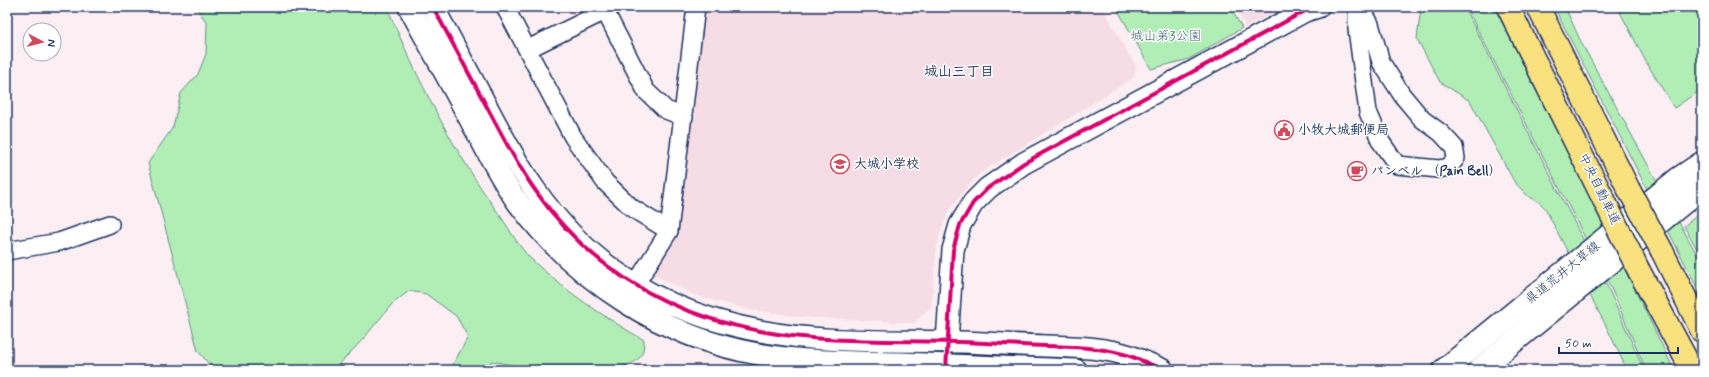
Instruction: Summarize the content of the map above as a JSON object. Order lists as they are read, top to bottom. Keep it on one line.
{"streets":{"highway":["中央自動車道"],"main road":["県道荒井大草線"]},"districts":["城山三丁目"],"parks":["城山第3公園"],"places":{"public building":["小牧大城郵便局"],"school or university":["大城小学校"],"cafe":["パンベル （Pain Bell）"]},"scale_bar":"50 m","north":"right"}
